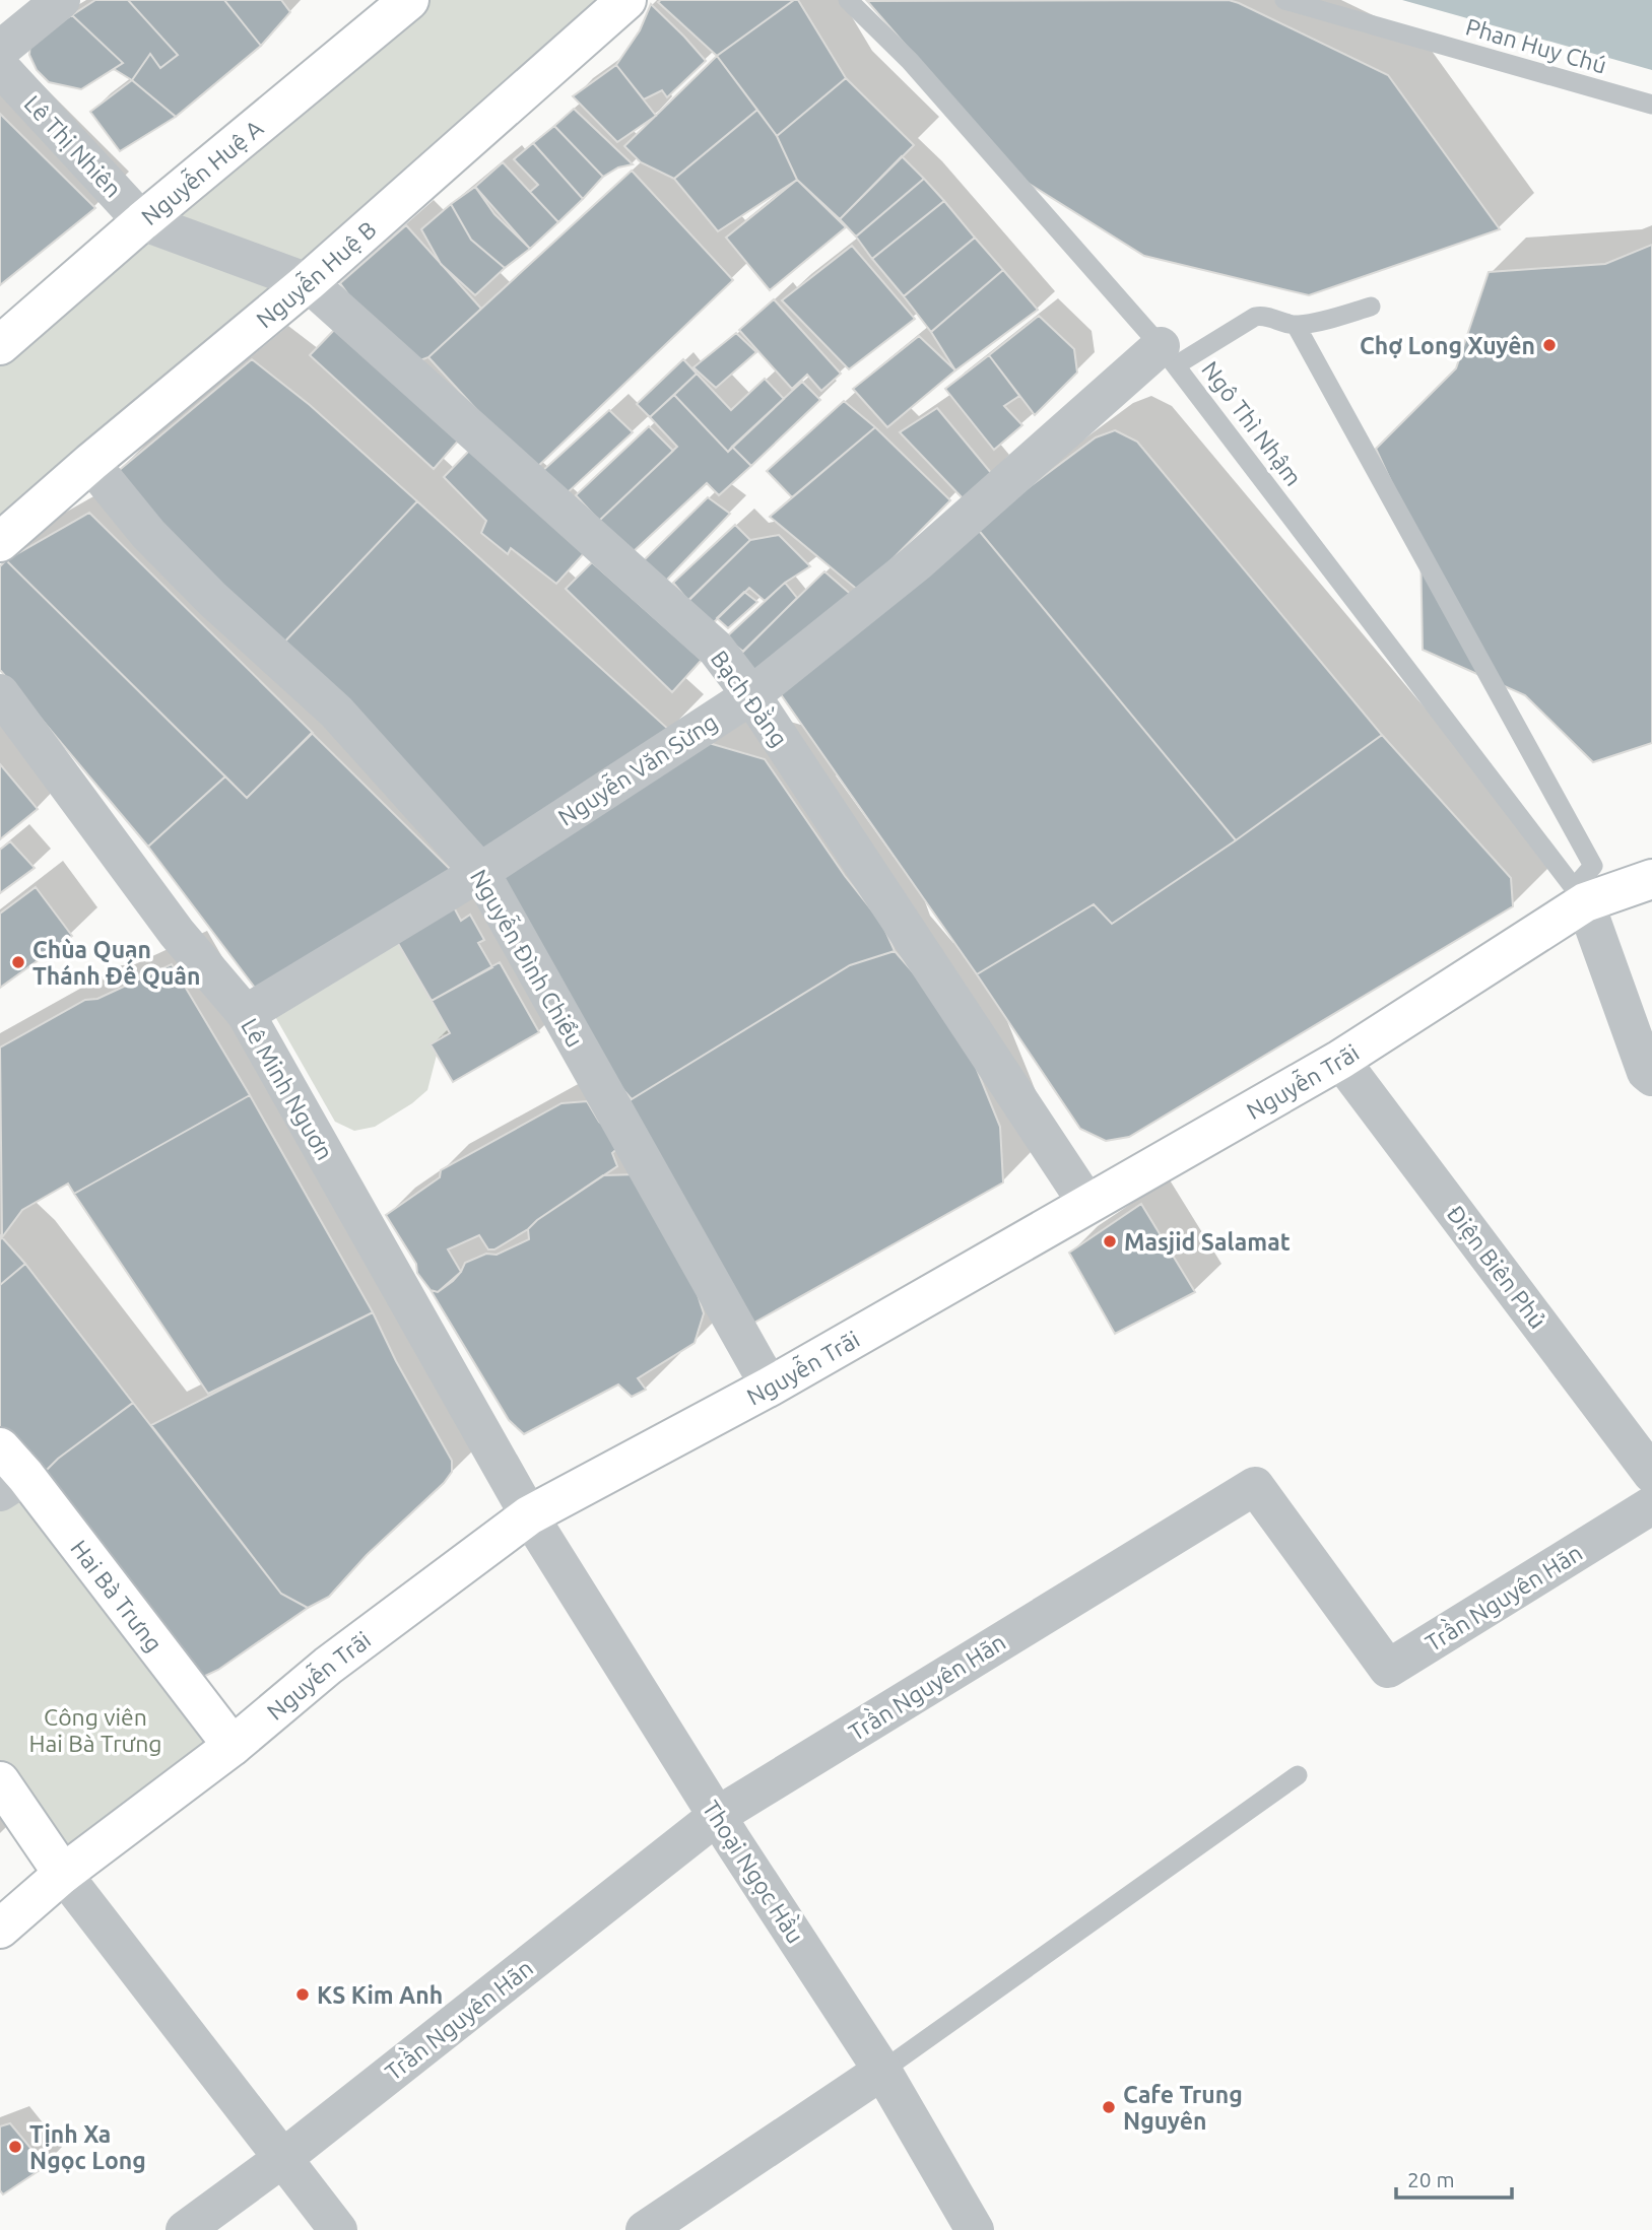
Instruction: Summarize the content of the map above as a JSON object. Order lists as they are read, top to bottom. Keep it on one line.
{"streets":{"street":["Lê Thị Nhiên","Nguyễn Huệ A","Nguyễn Huệ B","Bạch Đằng","Nguyễn Văn Sừng","Nguyễn Đình Chiểu","Nguyễn Trãi","Lê Minh Nguơn","Điện Biên Phủ","Hai Bà Trưng","Trần Nguyên Hãn","Thoại Ngọc Hầu"],"lane":["Phan Huy Chú","Ngô Thì Nhậm"]},"crossings":[["Lê Thị Nhiên","Nguyễn Huệ A"],["Lê Thị Nhiên","Nguyễn Huệ B"],["Lê Thị Nhiên","Bạch Đằng"],["Nguyễn Huệ B","Bạch Đằng"],["Nguyễn Huệ B","Nguyễn Đình Chiểu"],["Ngô Thì Nhậm","Nguyễn Văn Sừng"],["Ngô Thì Nhậm","Nguyễn Trãi"],["Bạch Đằng","Nguyễn Văn Sừng"],["Bạch Đằng","Nguyễn Trãi"],["Nguyễn Văn Sừng","Nguyễn Đình Chiểu"],["Nguyễn Văn Sừng","Lê Minh Nguơn"],["Nguyễn Đình Chiểu","Nguyễn Trãi"],["Nguyễn Trãi","Lê Minh Nguơn"],["Nguyễn Trãi","Điện Biên Phủ"],["Nguyễn Trãi","Hai Bà Trưng"],["Nguyễn Trãi","Thoại Ngọc Hầu"],["Lê Minh Nguơn","Thoại Ngọc Hầu"],["Trần Nguyên Hãn","Thoại Ngọc Hầu"]],"parks":["Công viên Hai Bà Trưng"],"places":["Chợ Long Xuyên","Chùa Quan Thánh Đế Quân","Masjid Salamat","KS Kim Anh","Cafe Trung Nguyên","Tịnh Xa Ngọc Long"],"scale_bar":"20 m"}
